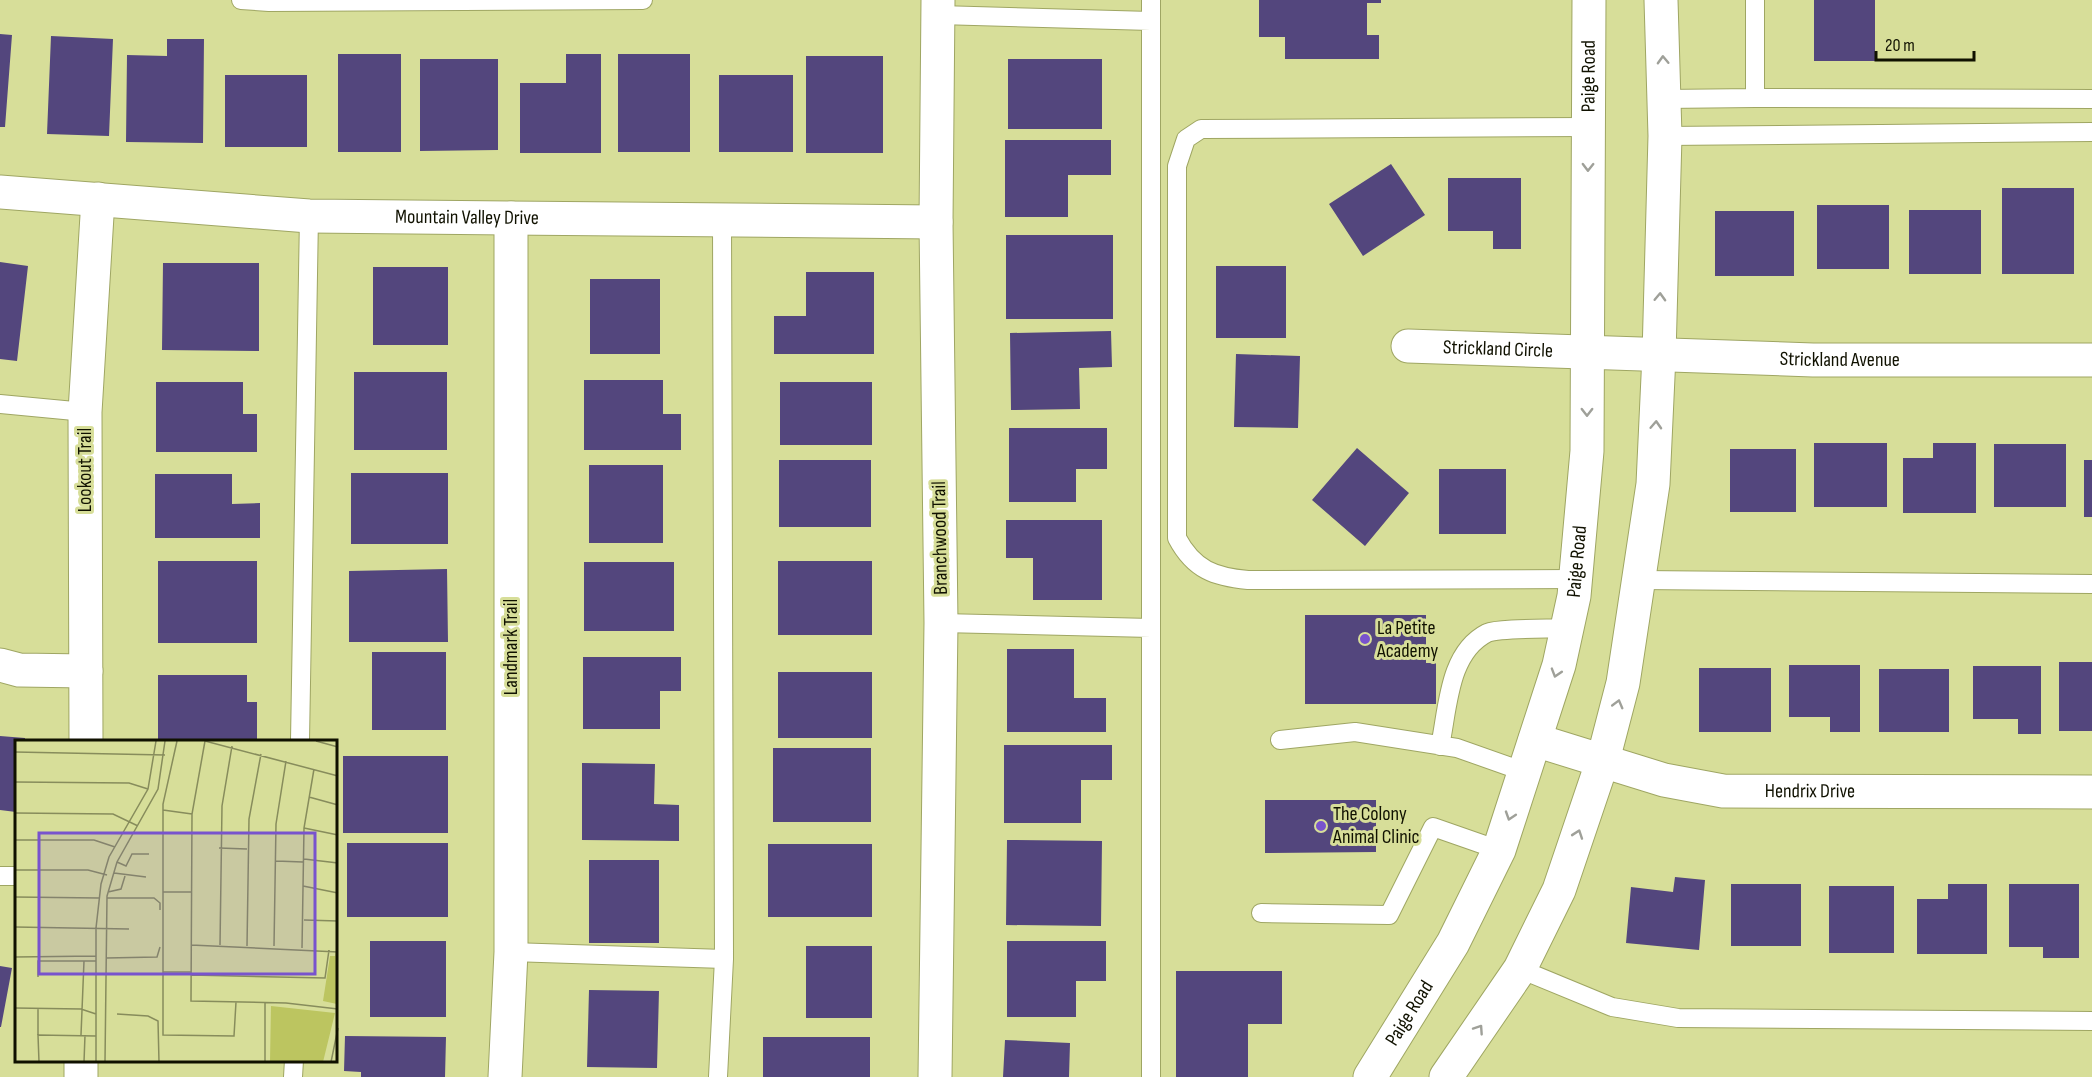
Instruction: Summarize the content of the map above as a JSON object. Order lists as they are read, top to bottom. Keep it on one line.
{"streets":{"street":["Paige Road","Mountain Valley Drive","Strickland Circle","Strickland Avenue","Lookout Trail","Branchwood Trail","Landmark Trail","Hendrix Drive"]},"crossings":[["Paige Road","Strickland Circle"],["Paige Road","Strickland Avenue"],["Paige Road","Hendrix Drive"],["Mountain Valley Drive","Lookout Trail"],["Mountain Valley Drive","Branchwood Trail"],["Mountain Valley Drive","Landmark Trail"],["Strickland Circle","Strickland Avenue"]],"places":["La Petite Academy","The Colony Animal Clinic"],"scale_bar":"20 m"}
